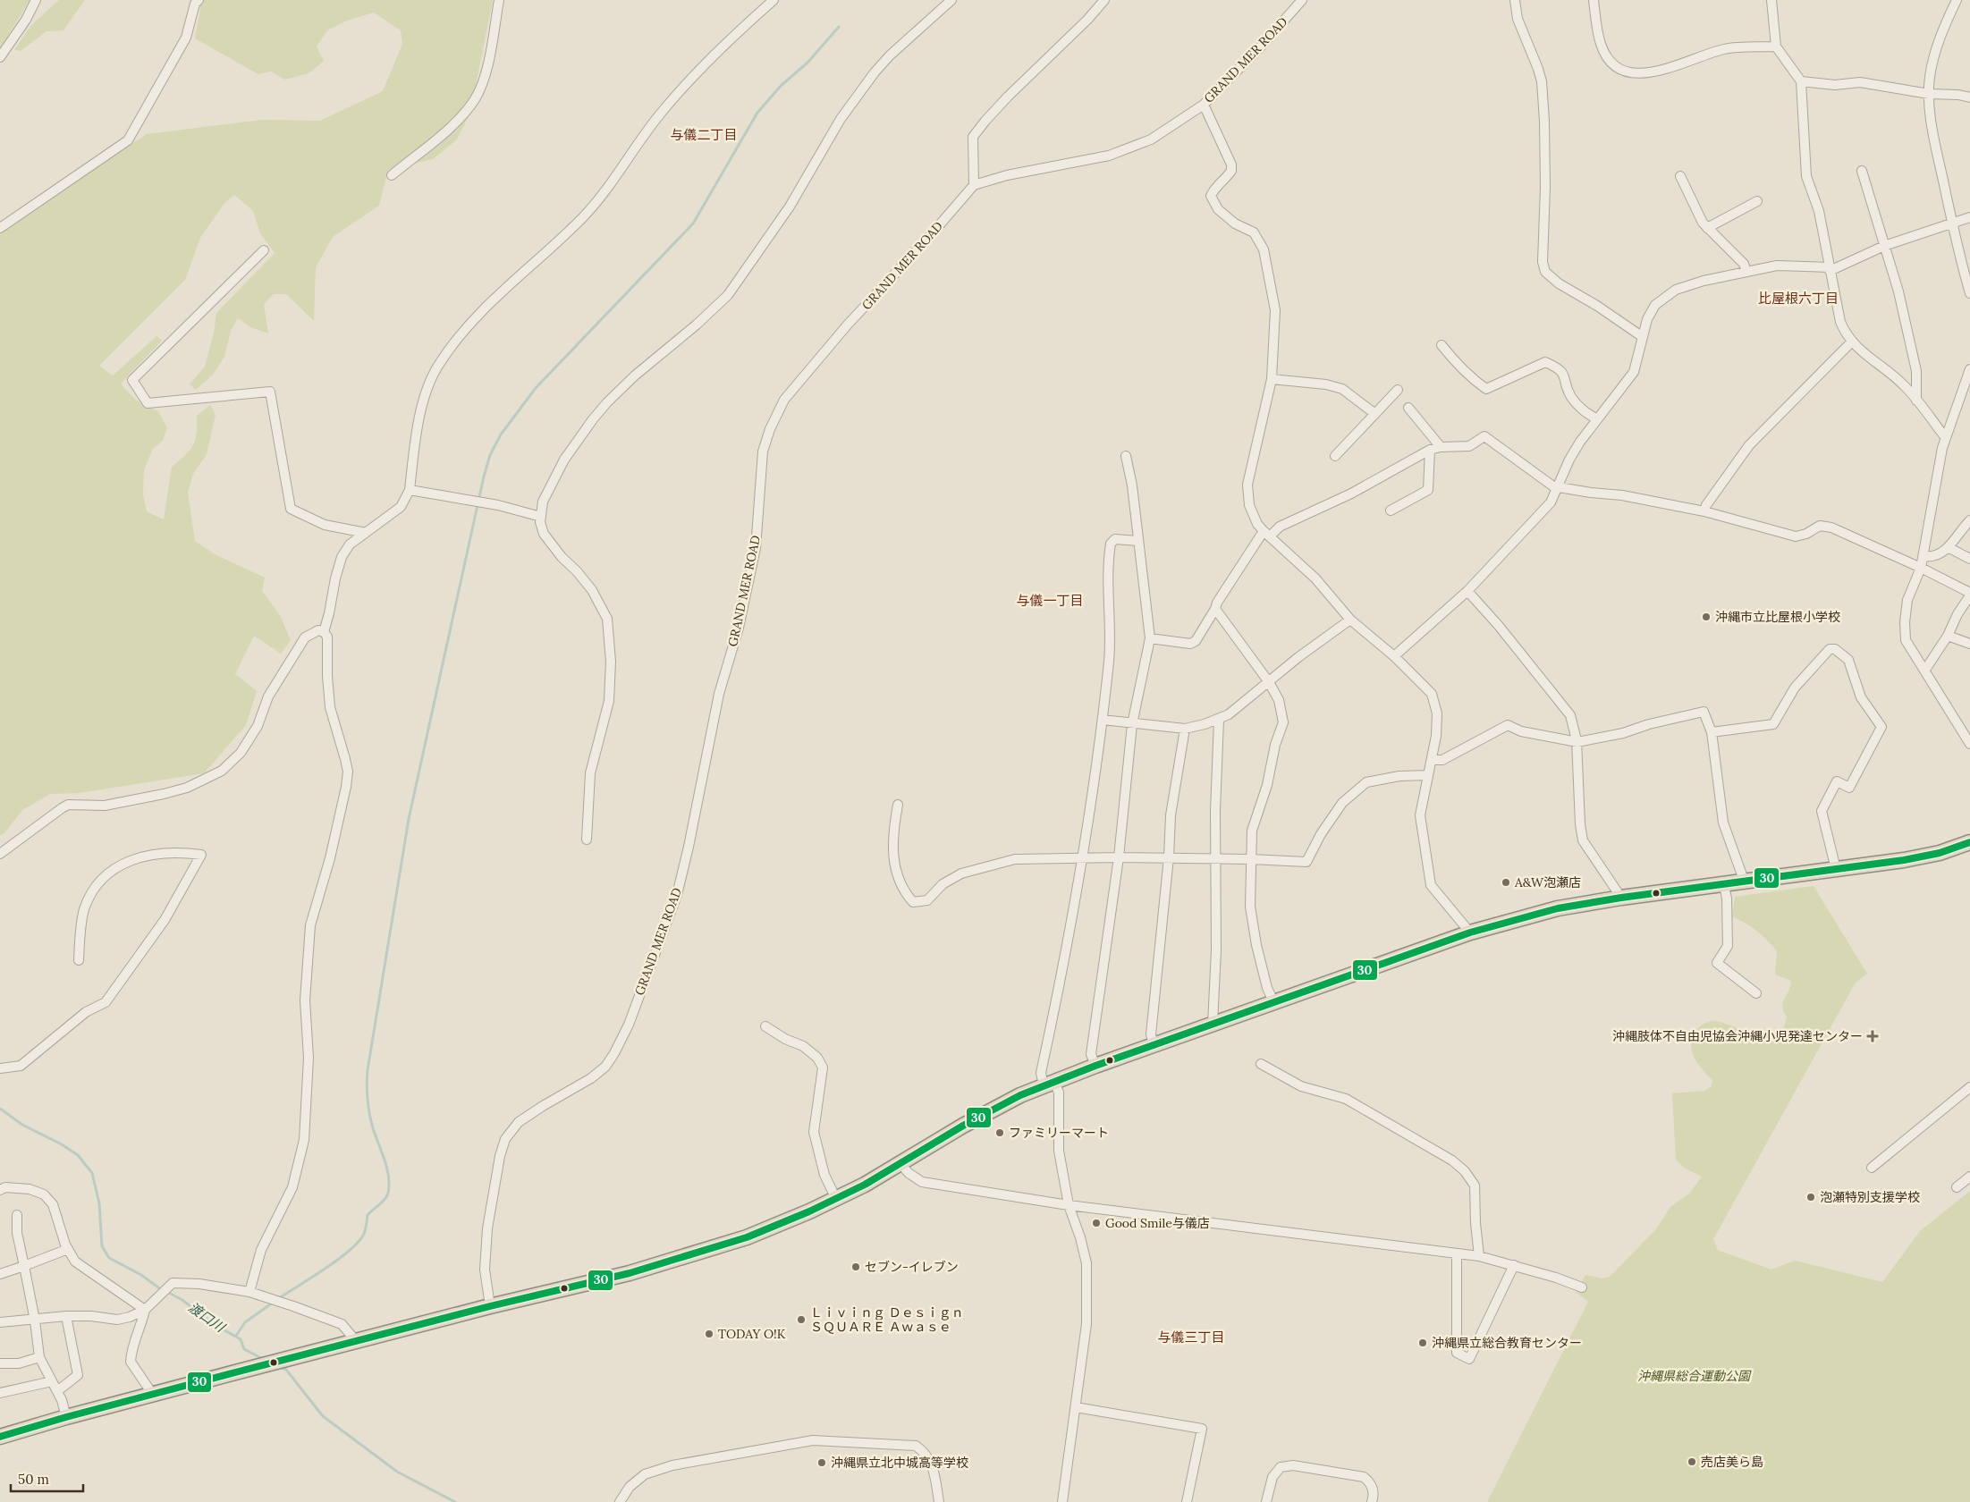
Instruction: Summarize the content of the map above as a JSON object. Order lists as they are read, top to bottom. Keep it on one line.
{"streets":{"street":["GRAND MER ROAD"]},"districts":["与儀二丁目","比屋根六丁目","与儀一丁目","与儀三丁目"],"water":["渡口川"],"parks":["沖縄県総合運動公園"],"places":{"other":["沖縄市立比屋根小学校","A&W泡瀬店","ファミリーマート","泡瀬特別支援学校","Good Smile与儀店","セブン-イレブン","Ｌｉｖｉｎｇ Ｄｅｓｉｇｎ ＳＱＵＡＲＥ Ａｗａｓｅ","TODAY O!K","沖縄県立総合教育センター","売店美ら島","沖縄県立北中城高等学校"],"health":["沖縄肢体不自由児協会沖縄小児発達センター"]},"lines":["transit line 30"],"scale_bar":"50 m"}
